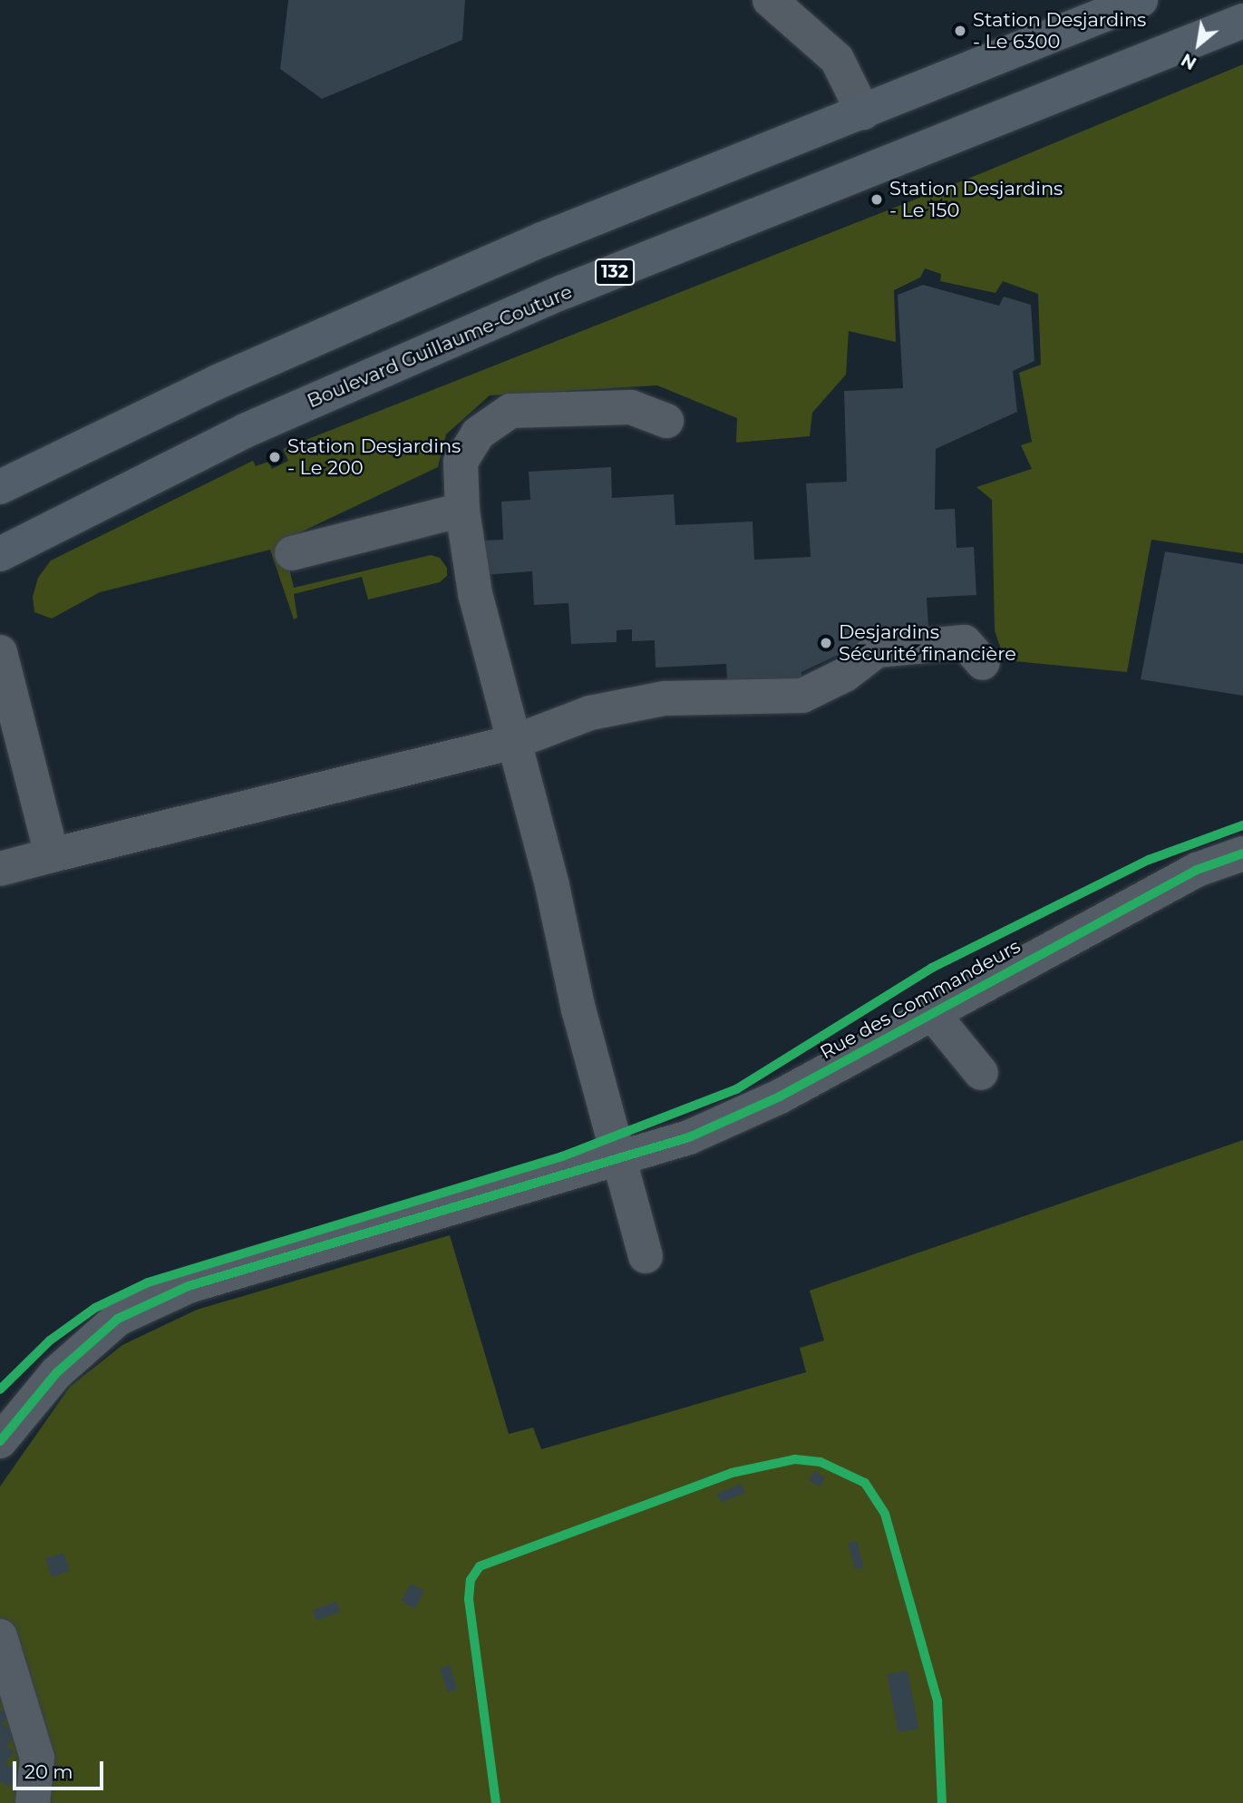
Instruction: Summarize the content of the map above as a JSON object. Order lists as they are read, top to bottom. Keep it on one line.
{"streets":{"main road":["132","Boulevard Guillaume-Couture"],"street":["Rue des Commandeurs"]},"places":["Station Desjardins - Le 6300","Station Desjardins - Le 150","Station Desjardins - Le 200","Desjardins Sécurité financière"],"scale_bar":"20 m","north":"bottom left"}
